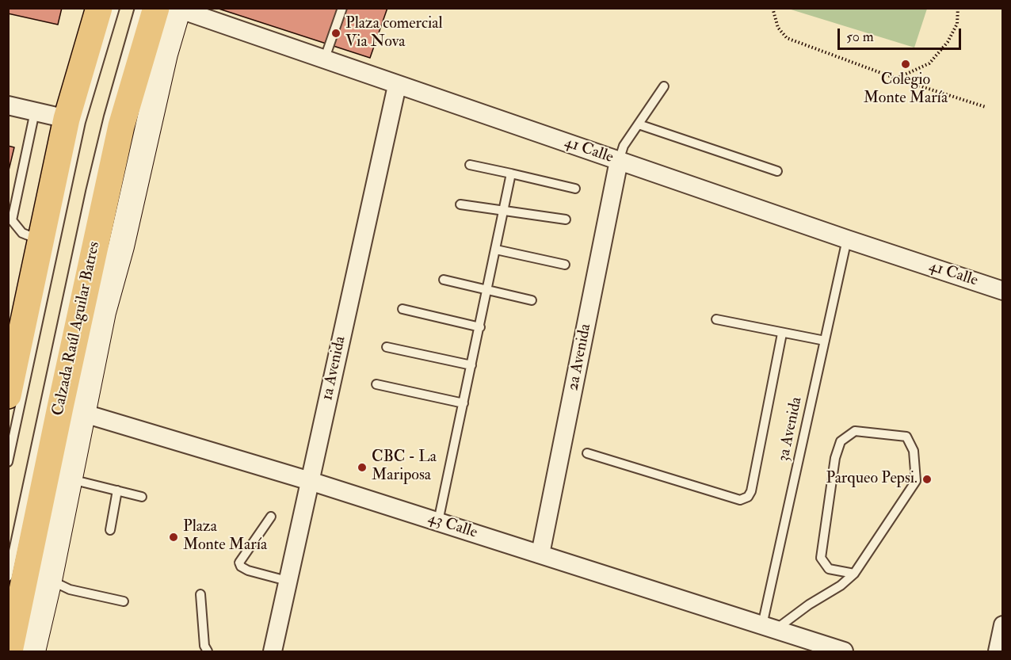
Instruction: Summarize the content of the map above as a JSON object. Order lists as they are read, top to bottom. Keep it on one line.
{"streets":{"highway":["Calzada Raúl Aguilar Batres"],"street":["41 Calle","2a Avenida","1a Avenida","43 Calle"],"lane":["3a Avenida"]},"crossings":[["41 Calle","2a Avenida"],["41 Calle","1a Avenida"],["41 Calle","3a Avenida"],["Calzada Raúl Aguilar Batres","43 Calle"],["2a Avenida","43 Calle"],["1a Avenida","43 Calle"],["3a Avenida","43 Calle"]],"places":["Plaza comercial Via Nova","Colegio Monte María","CBC - La Mariposa","Parqueo Pepsi.","Plaza Monte María"],"scale_bar":"50 m"}
